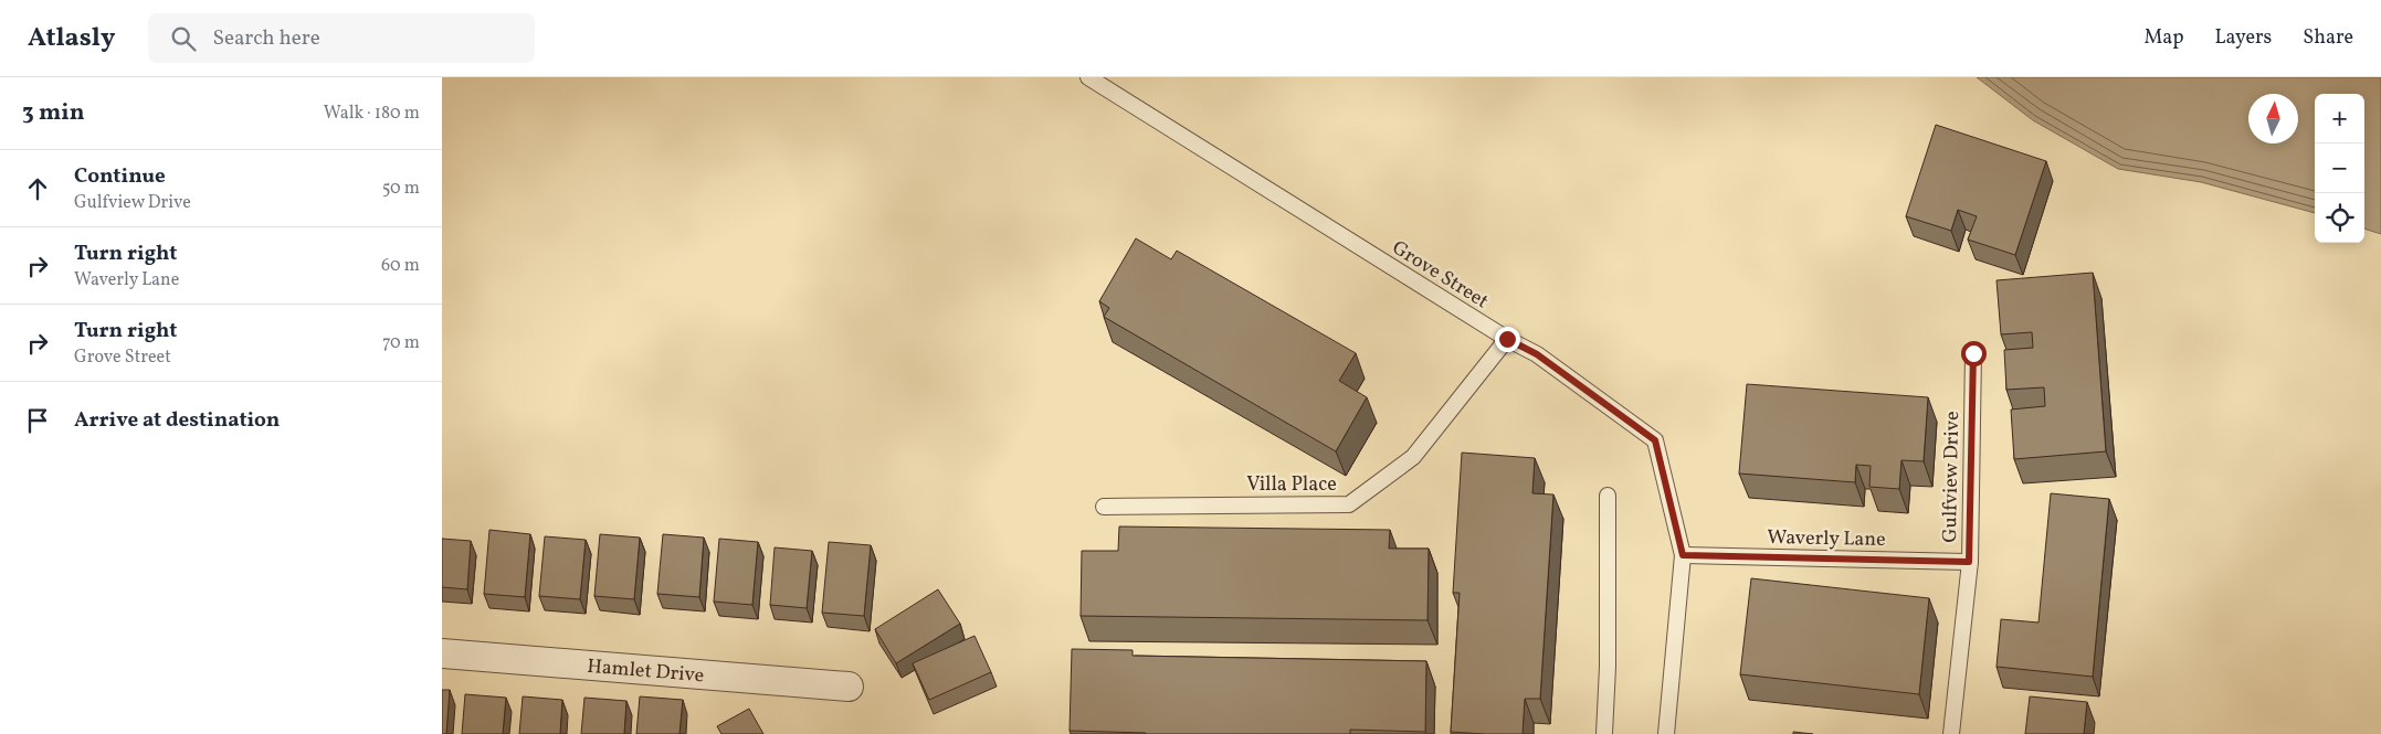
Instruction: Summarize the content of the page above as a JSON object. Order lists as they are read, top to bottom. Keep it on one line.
{"streets":{"street":["Hamlet Drive"],"lane":["Grove Street","Gulfview Drive","Villa Place","Waverly Lane"]},"crossings":[["Grove Street","Villa Place"],["Grove Street","Waverly Lane"],["Gulfview Drive","Waverly Lane"]],"north":"top","page":{"header":"Atlasly","search":"Search here","nav":["Map","Layers","Share"],"heading":["3 min","Walk · 180 m"],"map_buttons":["+","−"],"list":[["Continue","Gulfview Drive","50 m"],["Turn right","Waverly Lane","60 m"],["Turn right","Grove Street","70 m"],"Arrive at destination"]}}
